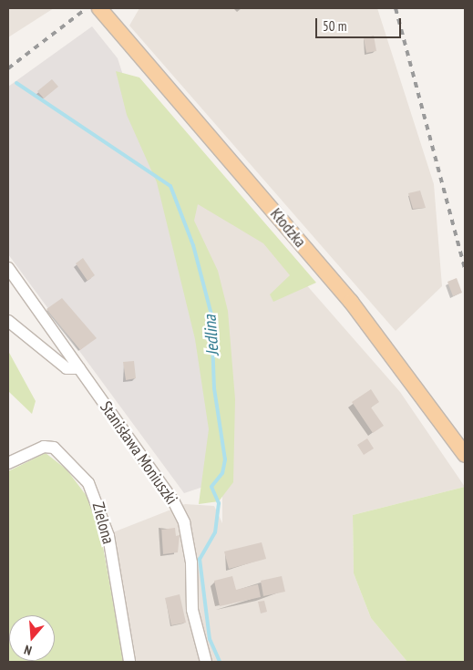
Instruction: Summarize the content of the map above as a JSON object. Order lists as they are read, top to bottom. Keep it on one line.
{"streets":{"main road":["Kłodzka"],"street":["Stanisława Moniuszki","Zielona"]},"water":["Jedlina"],"scale_bar":"50 m","north":"bottom"}
